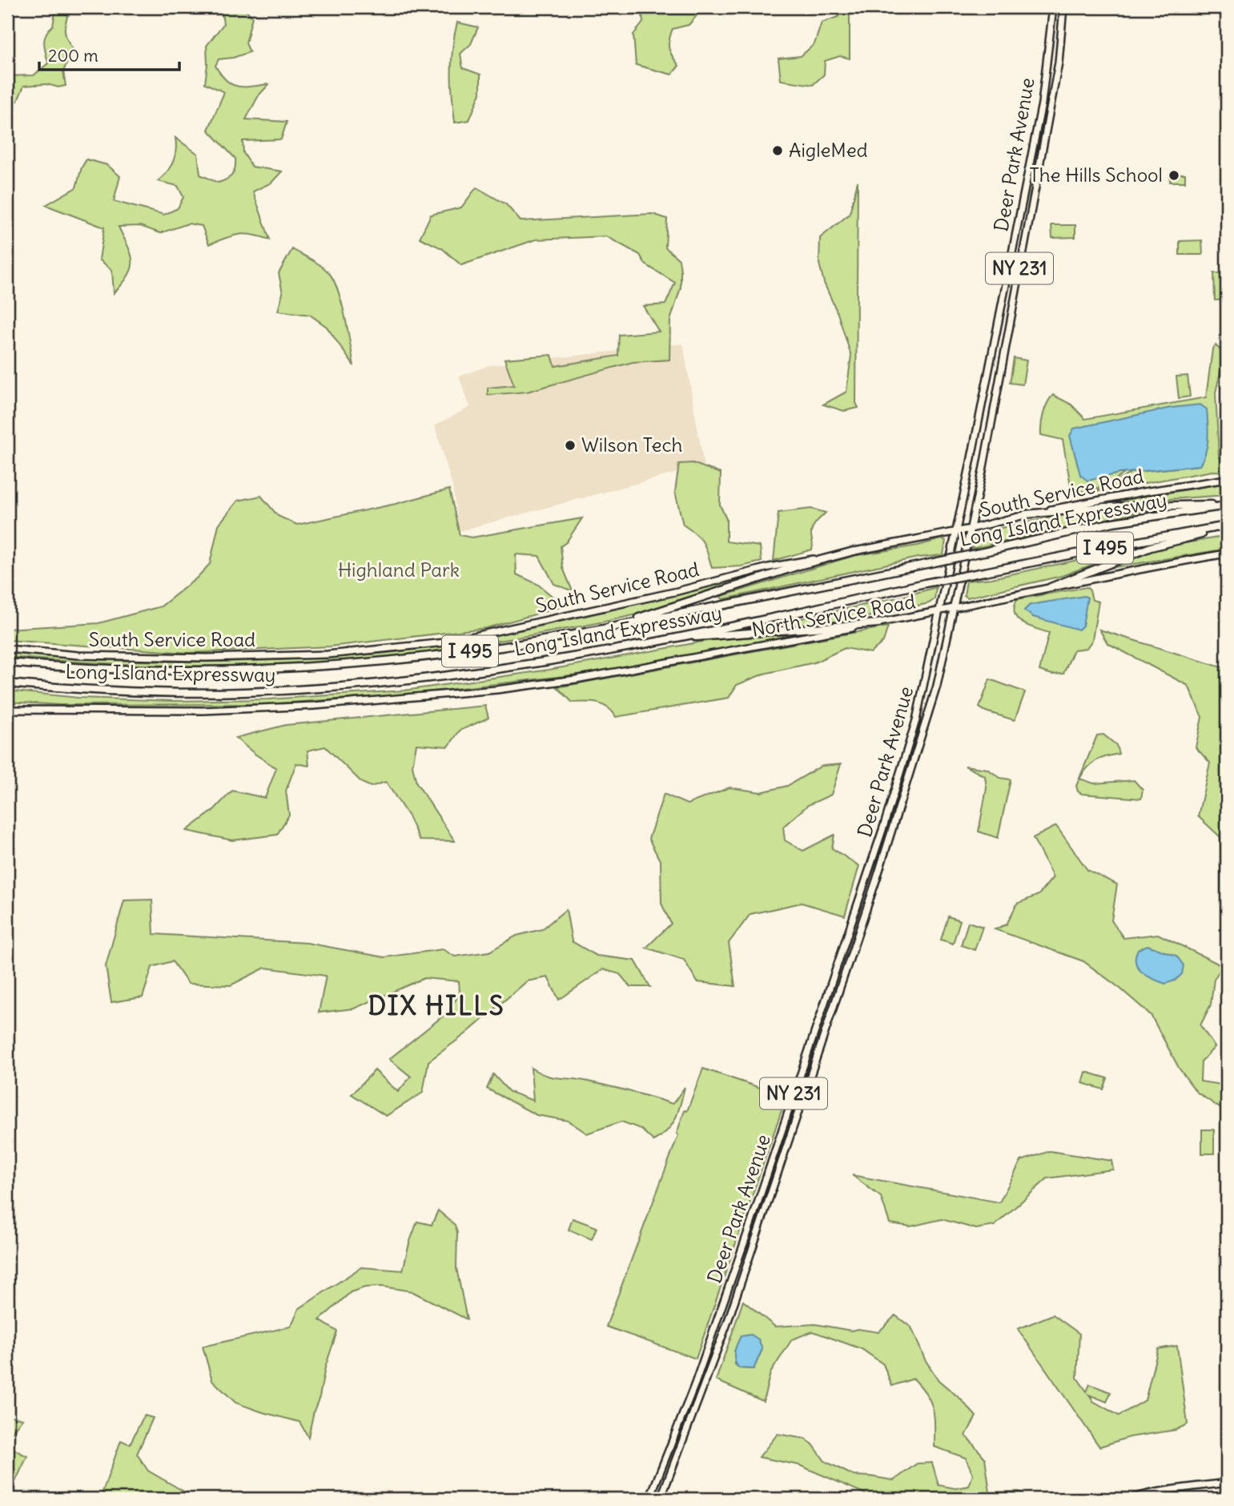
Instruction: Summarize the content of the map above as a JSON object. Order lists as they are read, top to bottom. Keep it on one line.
{"streets":{"highway":["Long Island Expressway","I 495"],"main road":["Deer Park Avenue","NY 231","South Service Road","North Service Road"]},"crossings":[["Deer Park Avenue","South Service Road"],["Deer Park Avenue","North Service Road"]],"districts":["DIX HILLS"],"parks":["Highland Park"],"places":["AigleMed","The Hills School","Wilson Tech"],"scale_bar":"200 m"}
